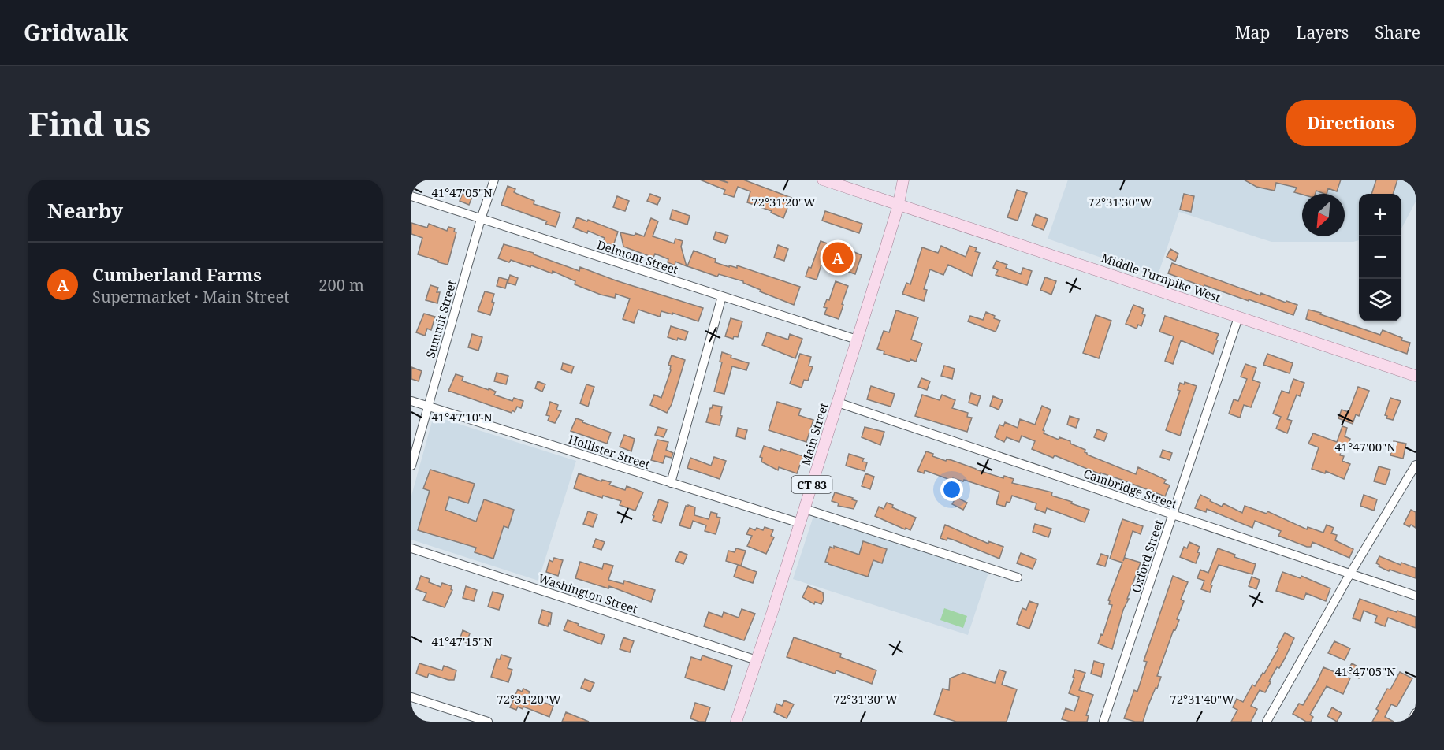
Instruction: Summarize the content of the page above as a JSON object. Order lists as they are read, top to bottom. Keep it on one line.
{"streets":{"main road":["Middle Turnpike West","Main Street","CT 83"],"street":["Delmont Street","Summit Street","Hollister Street","Cambridge Street","Oxford Street","Washington Street"]},"crossings":[["Delmont Street","Summit Street"],["Delmont Street","Main Street"],["Middle Turnpike West","Main Street"],["Middle Turnpike West","Oxford Street"],["Summit Street","Hollister Street"],["Main Street","Hollister Street"],["Main Street","Cambridge Street"],["Main Street","Washington Street"],["Cambridge Street","Oxford Street"]],"north":"bottom left","page":{"header":"Gridwalk","nav":["Map","Layers","Share"],"buttons":"Directions","title":"Find us","heading":"Nearby","map_buttons":["+","−"],"pins":"A","list":[{"mark":"A","name":"Cumberland Farms","note":"Supermarket · Main Street","value":"200 m"}]},"coordinates":["41°47'05\"N","72°31'20\"W","72°31'30\"W","41°47'10\"N","41°47'00\"N","41°47'15\"N","72°31'40\"W"]}
